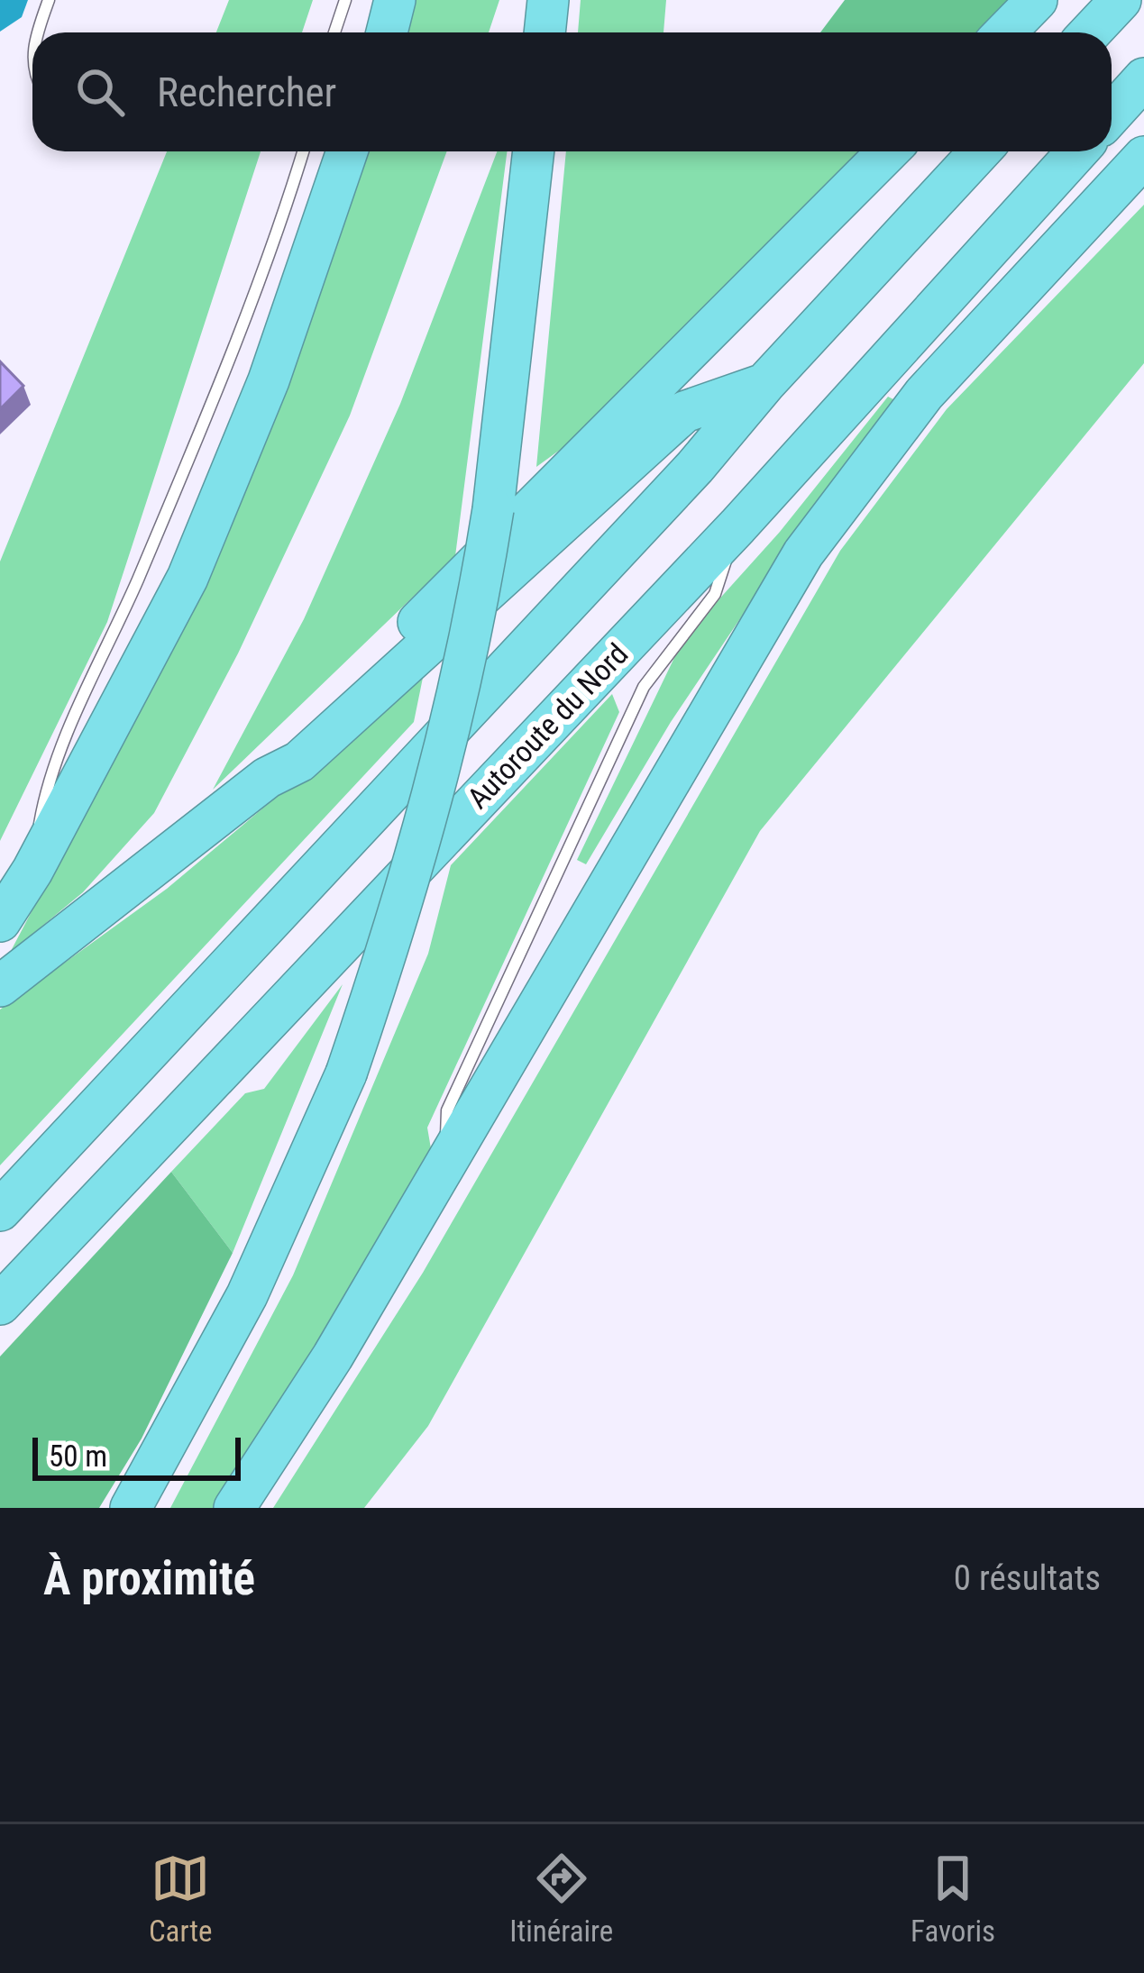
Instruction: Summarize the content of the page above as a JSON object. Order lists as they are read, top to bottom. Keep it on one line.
{"streets":{"highway":["Autoroute du Nord"]},"scale_bar":"50 m","page":{"search":"Rechercher","scale":"50 m","heading":["À proximité","0 résultats"],"nav":["Carte","Itinéraire","Favoris"]}}
